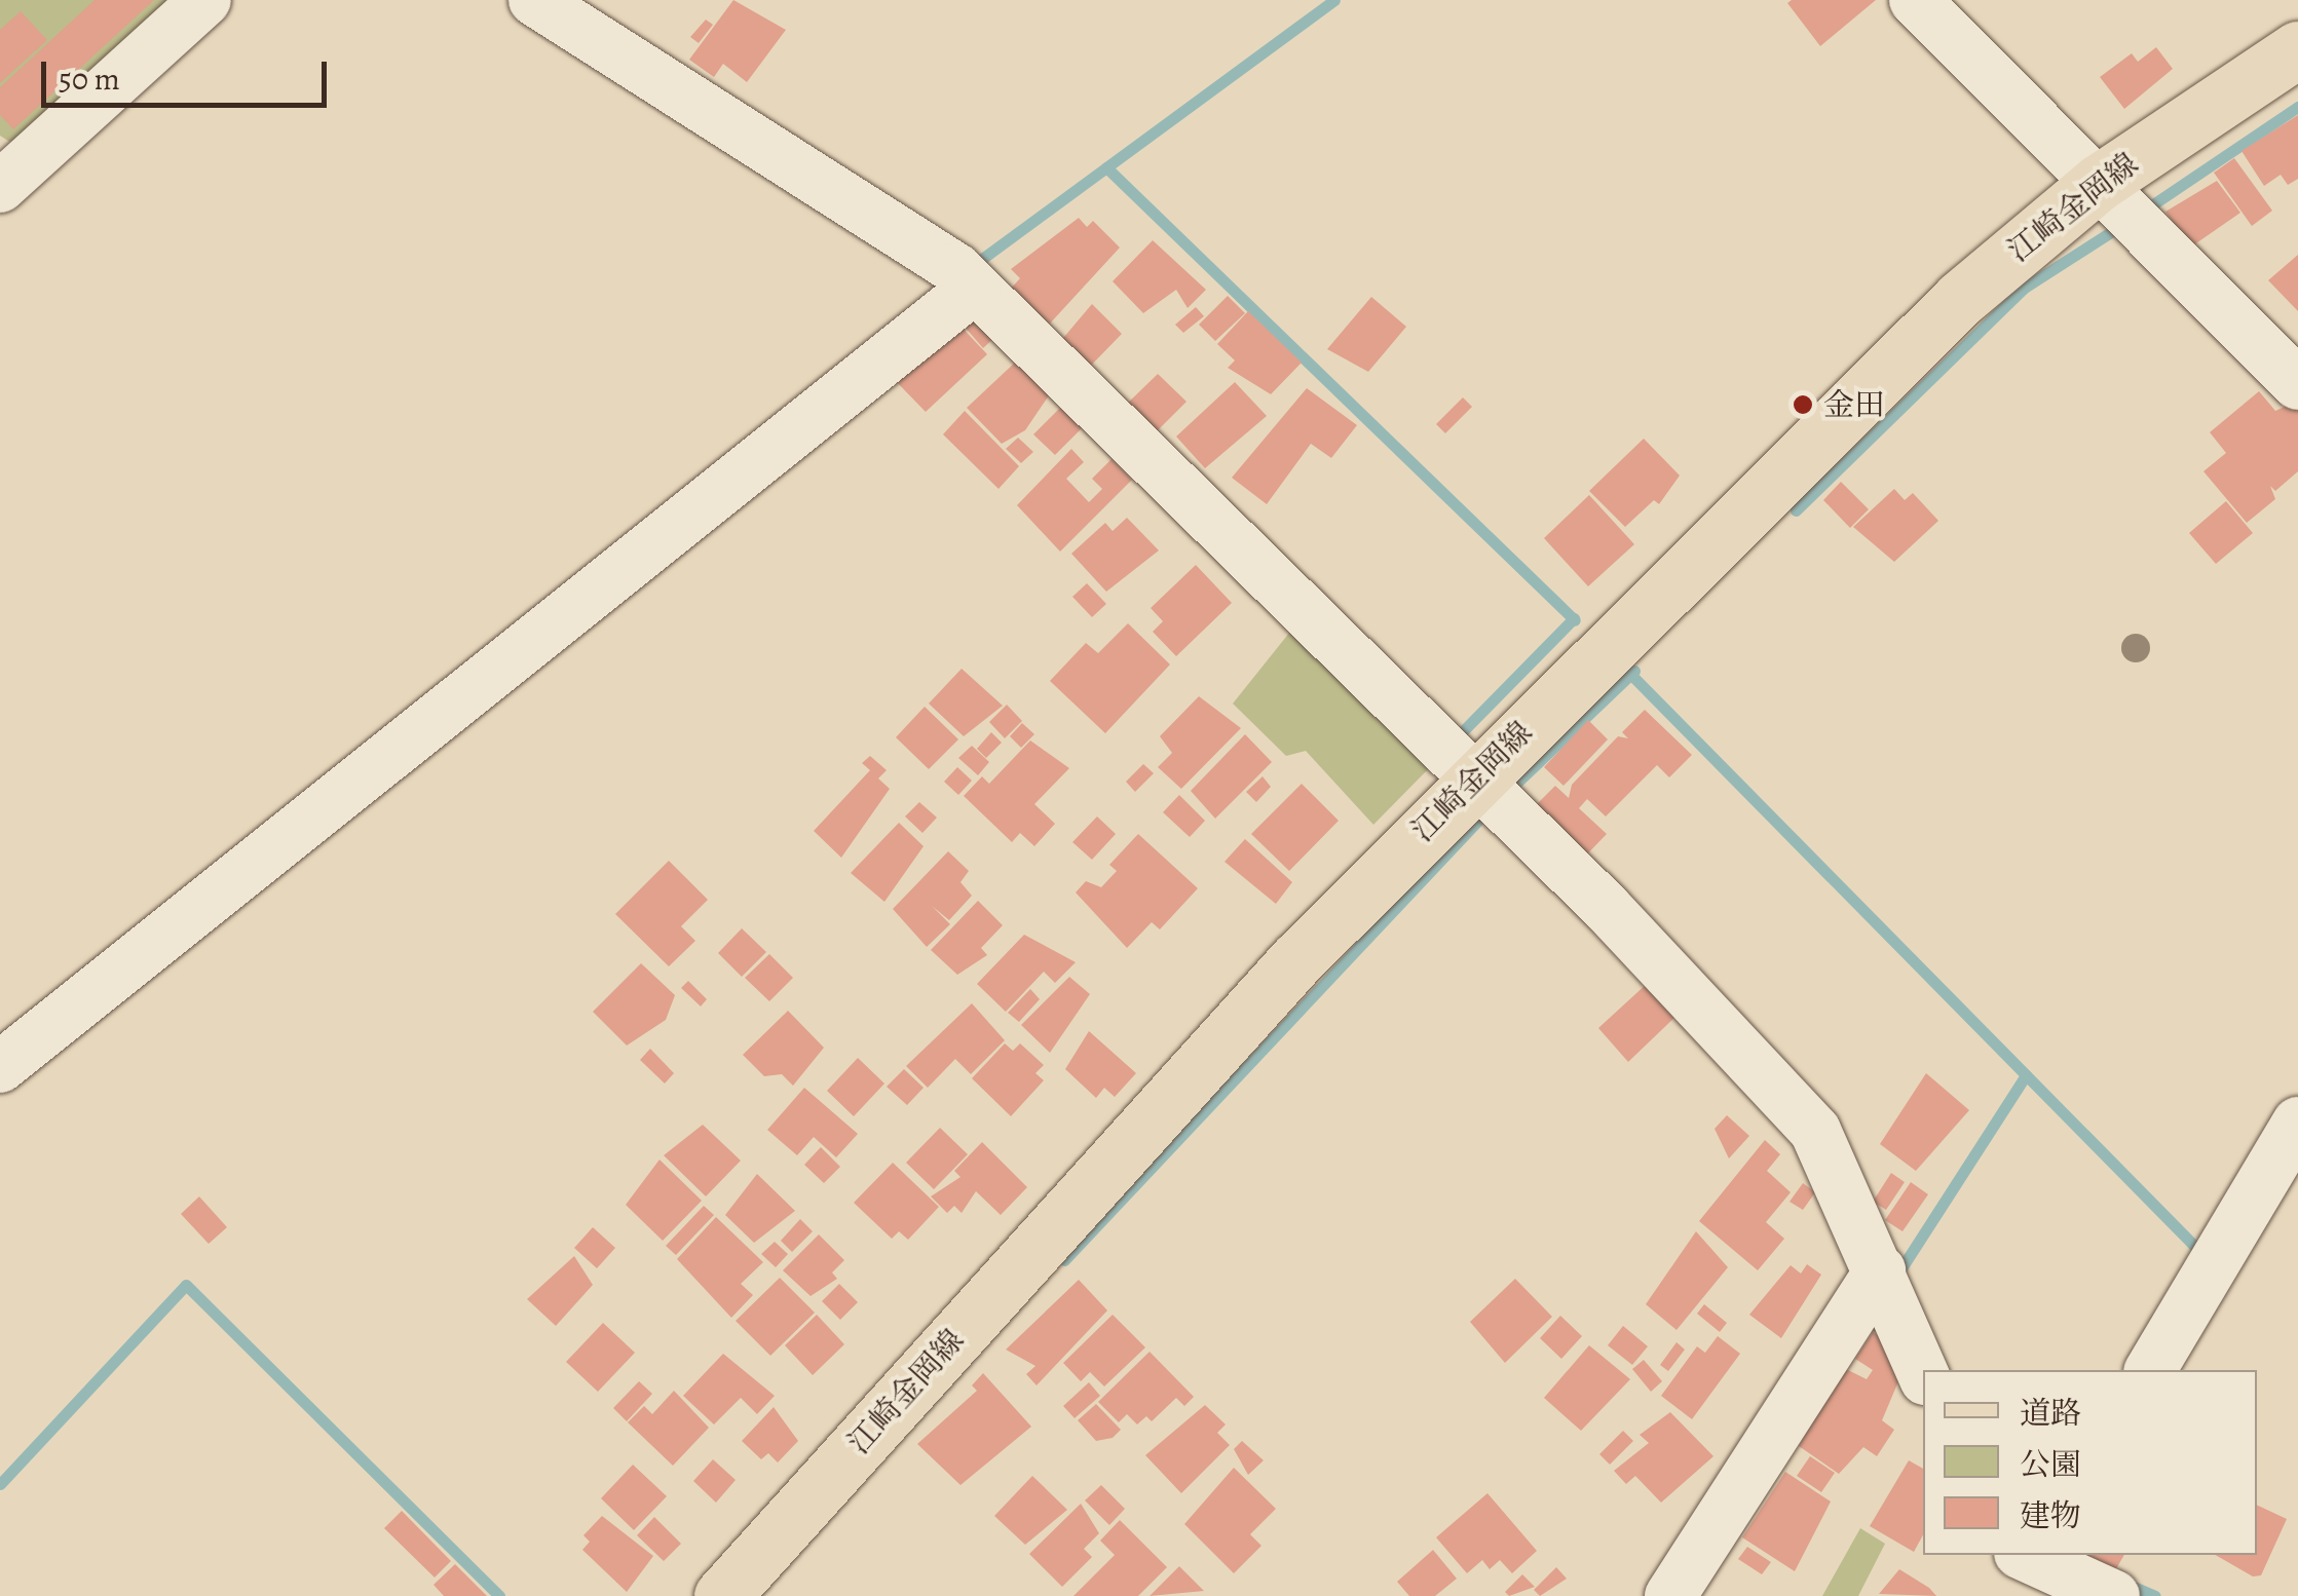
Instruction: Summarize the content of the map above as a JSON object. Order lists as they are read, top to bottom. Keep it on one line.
{"streets":{"main road":["江崎金岡線"]},"places":["金田"],"legend":["道路","公園","建物"],"scale_bar":"50 m"}
